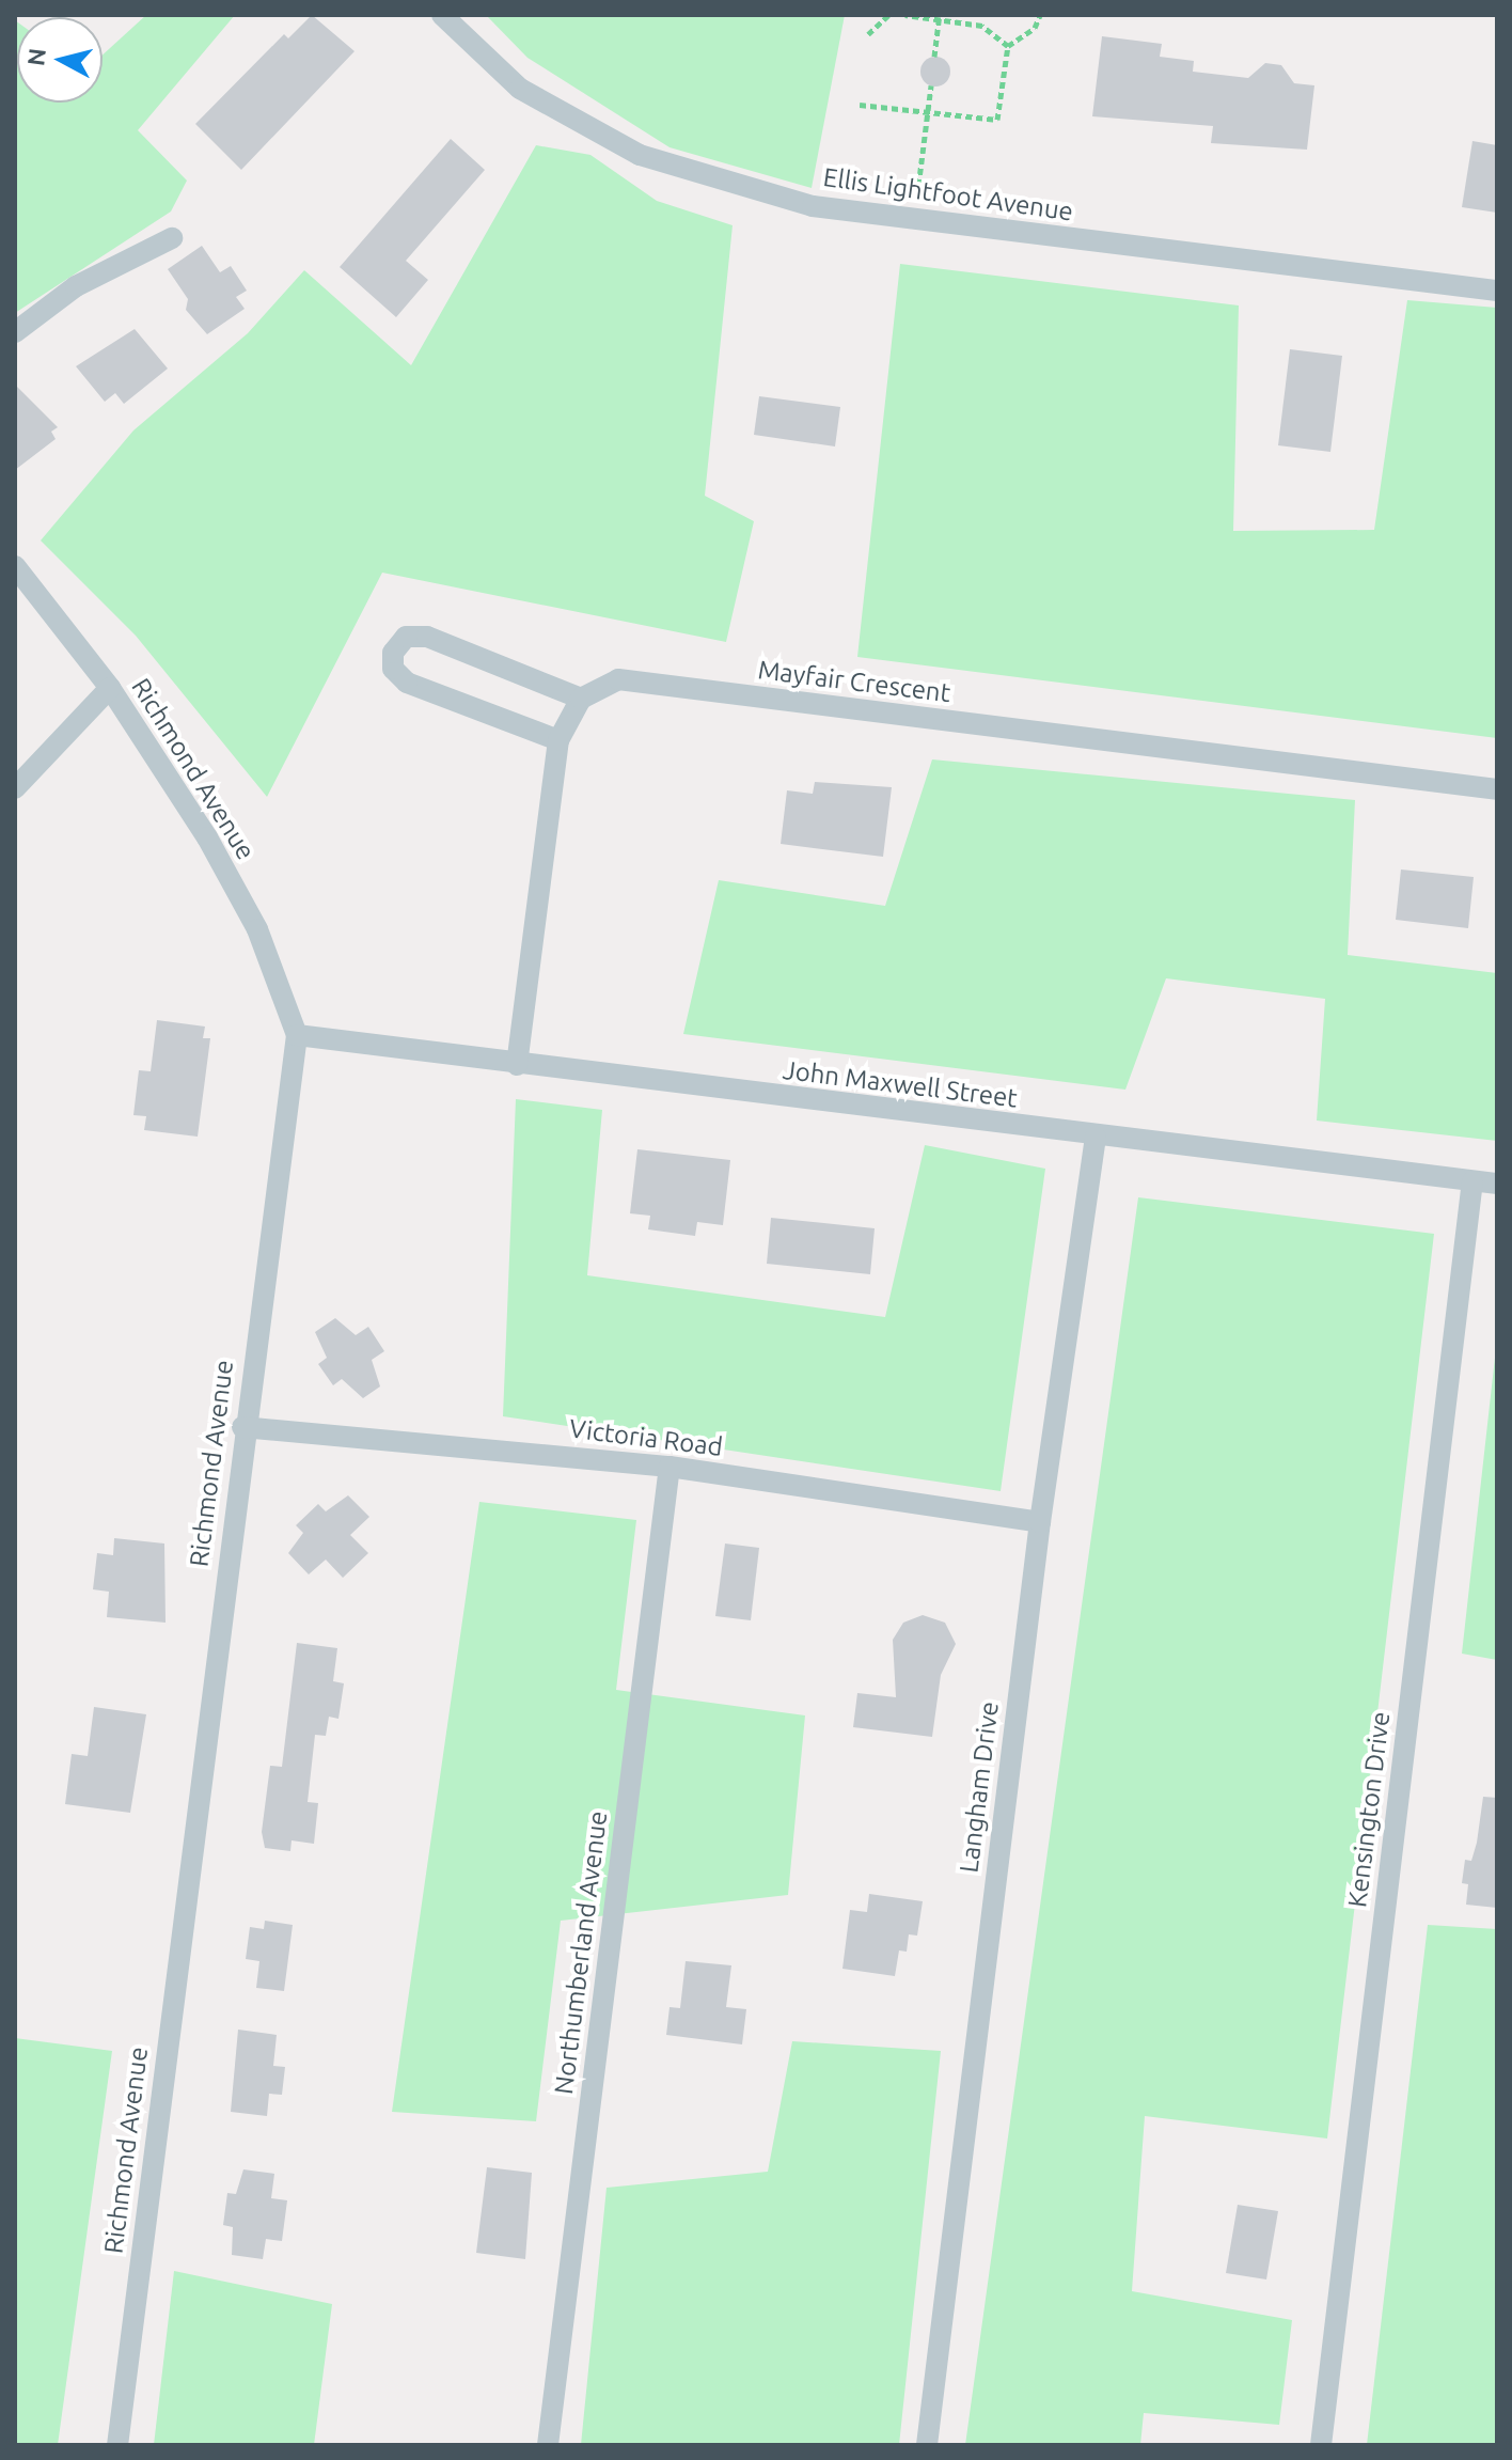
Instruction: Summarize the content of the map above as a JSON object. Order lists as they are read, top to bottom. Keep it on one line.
{"streets":{"street":["Ellis Lightfoot Avenue","Mayfair Crescent","Richmond Avenue","John Maxwell Street","Victoria Road","Langham Drive","Kensington Drive","Northumberland Avenue"]},"crossings":[["Richmond Avenue","John Maxwell Street"],["Richmond Avenue","Victoria Road"],["John Maxwell Street","Langham Drive"],["John Maxwell Street","Kensington Drive"],["Victoria Road","Langham Drive"],["Victoria Road","Northumberland Avenue"]],"north":"left"}
